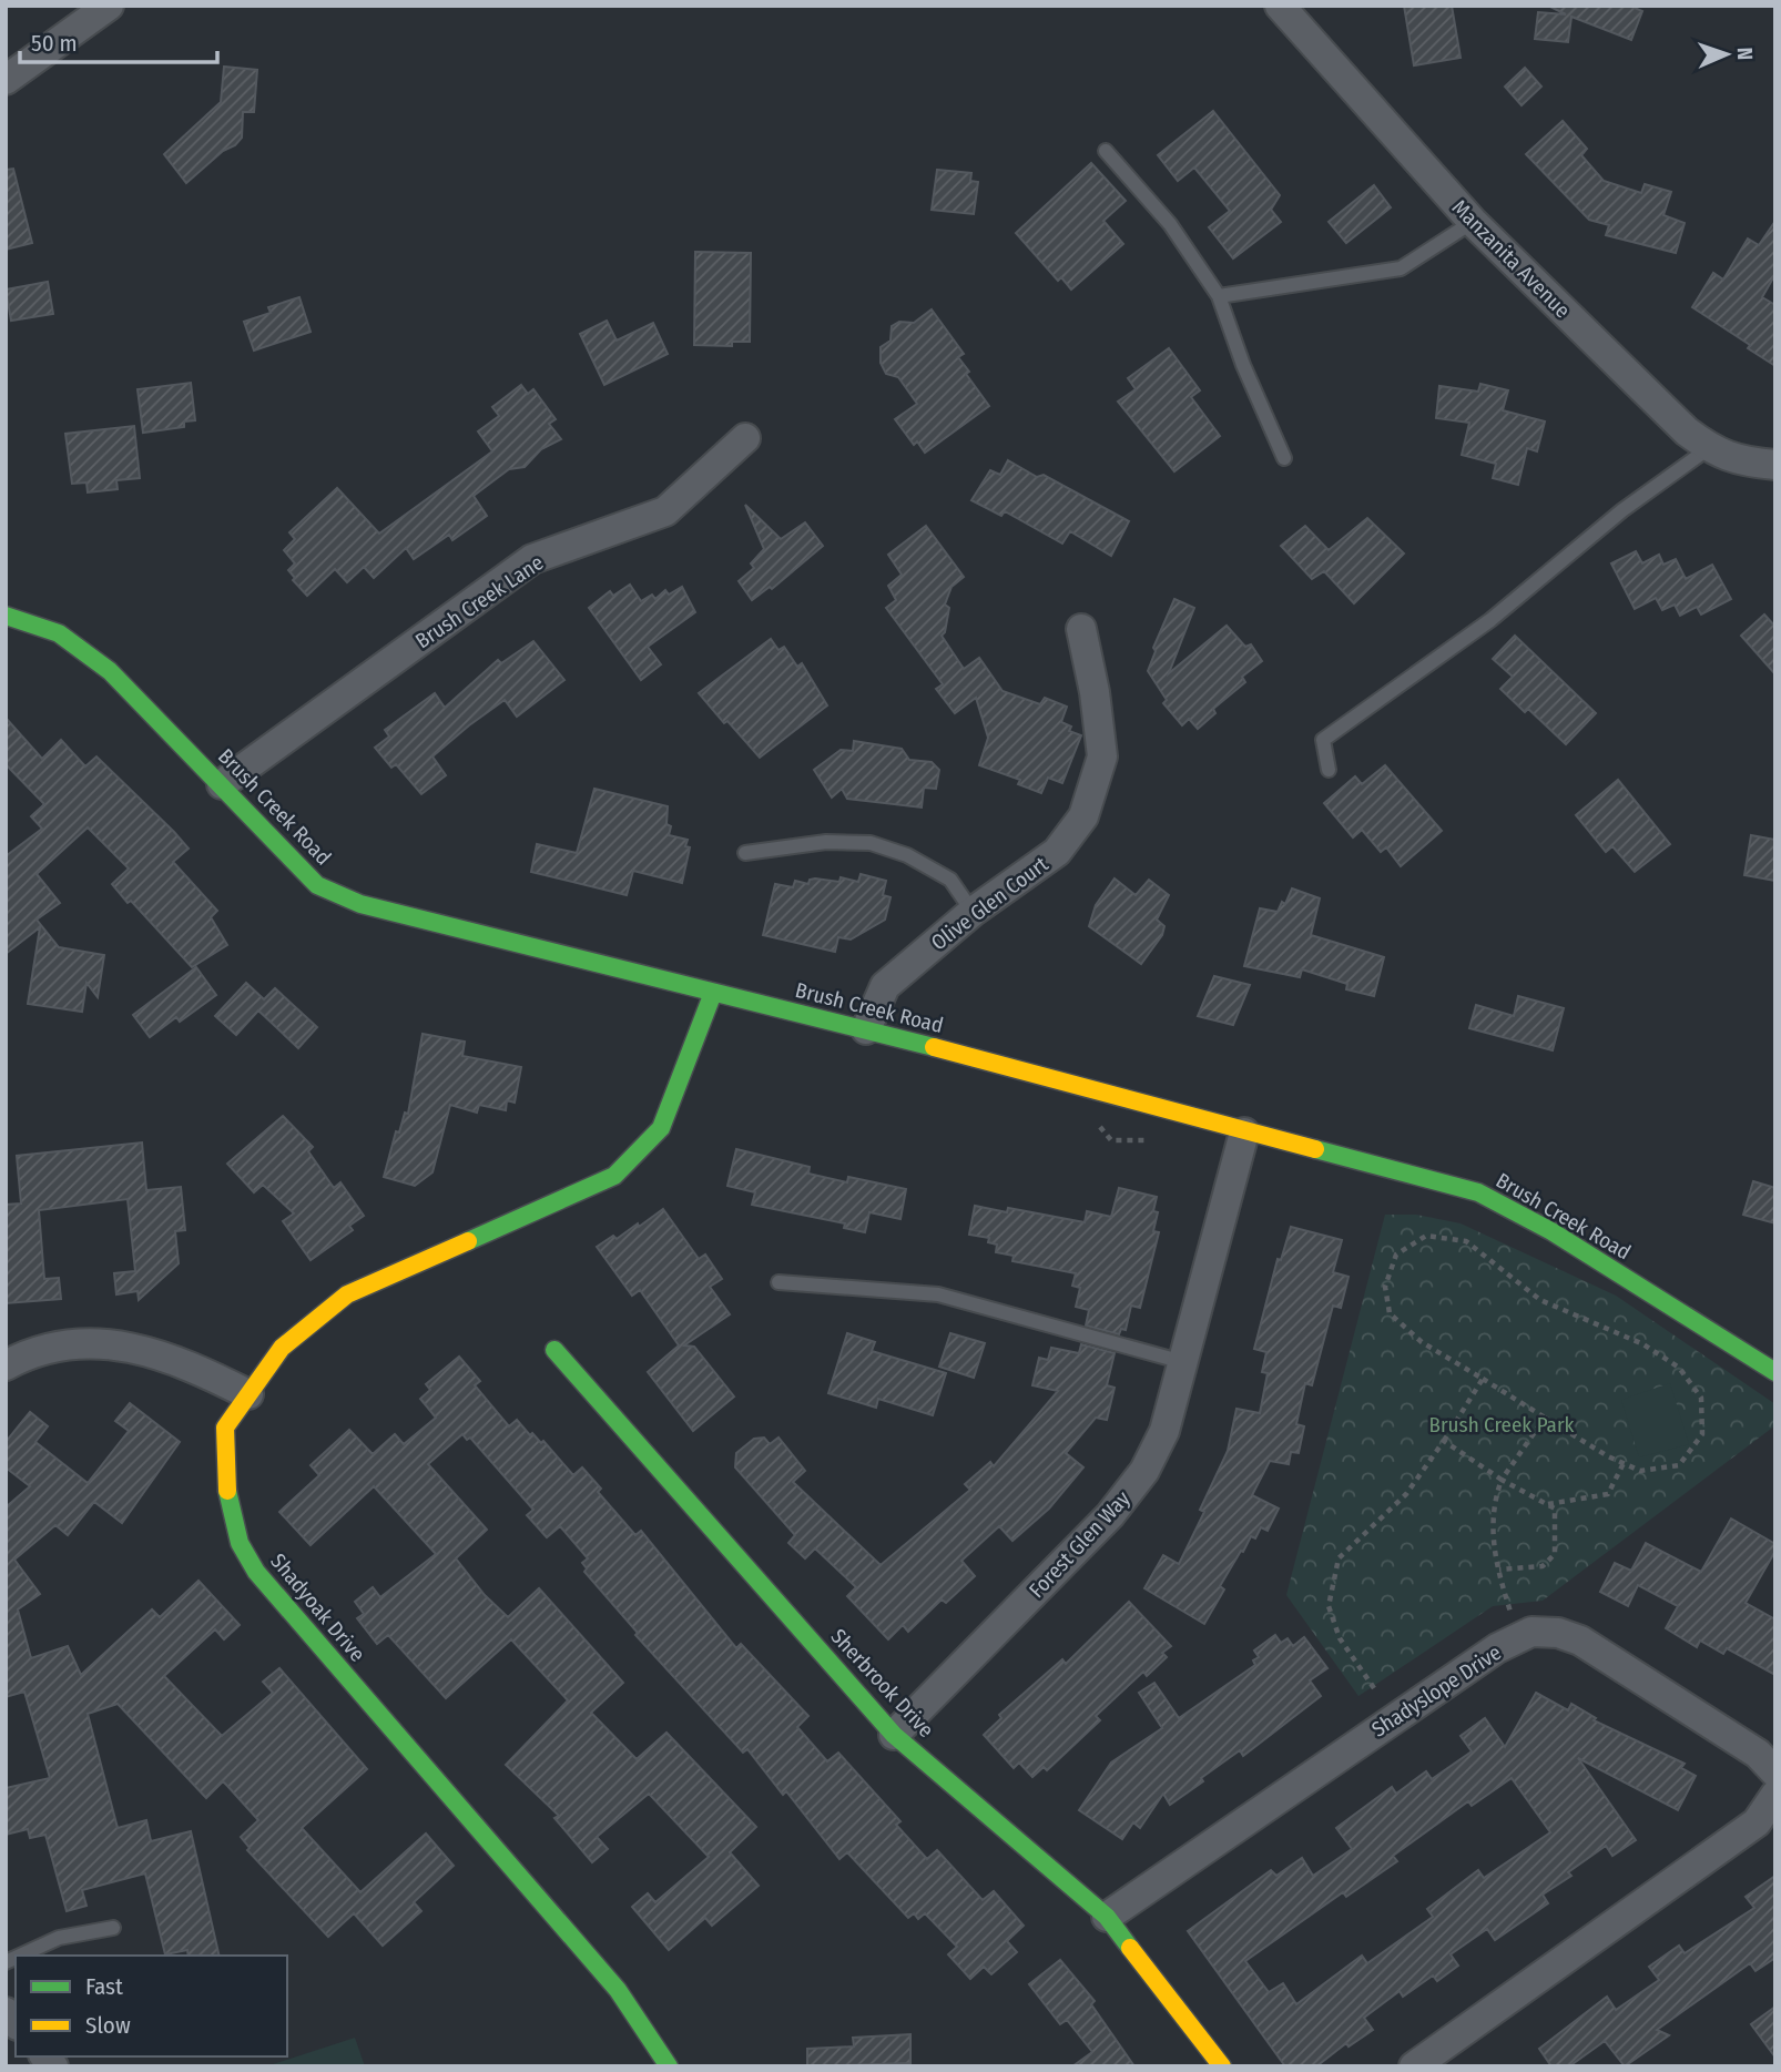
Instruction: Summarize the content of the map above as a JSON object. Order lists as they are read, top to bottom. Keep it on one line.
{"streets":{"street":["Manzanita Avenue","Brush Creek Lane","Brush Creek Road","Olive Glen Court","Forest Glen Way","Shadyoak Drive","Sherbrook Drive","Shadyslope Drive"]},"crossings":[["Brush Creek Lane","Brush Creek Road"],["Brush Creek Road","Olive Glen Court"],["Brush Creek Road","Forest Glen Way"],["Brush Creek Road","Shadyoak Drive"],["Forest Glen Way","Sherbrook Drive"],["Sherbrook Drive","Shadyslope Drive"]],"parks":["Brush Creek Park"],"legend":["Fast","Slow"],"scale_bar":"50 m","north":"right"}
